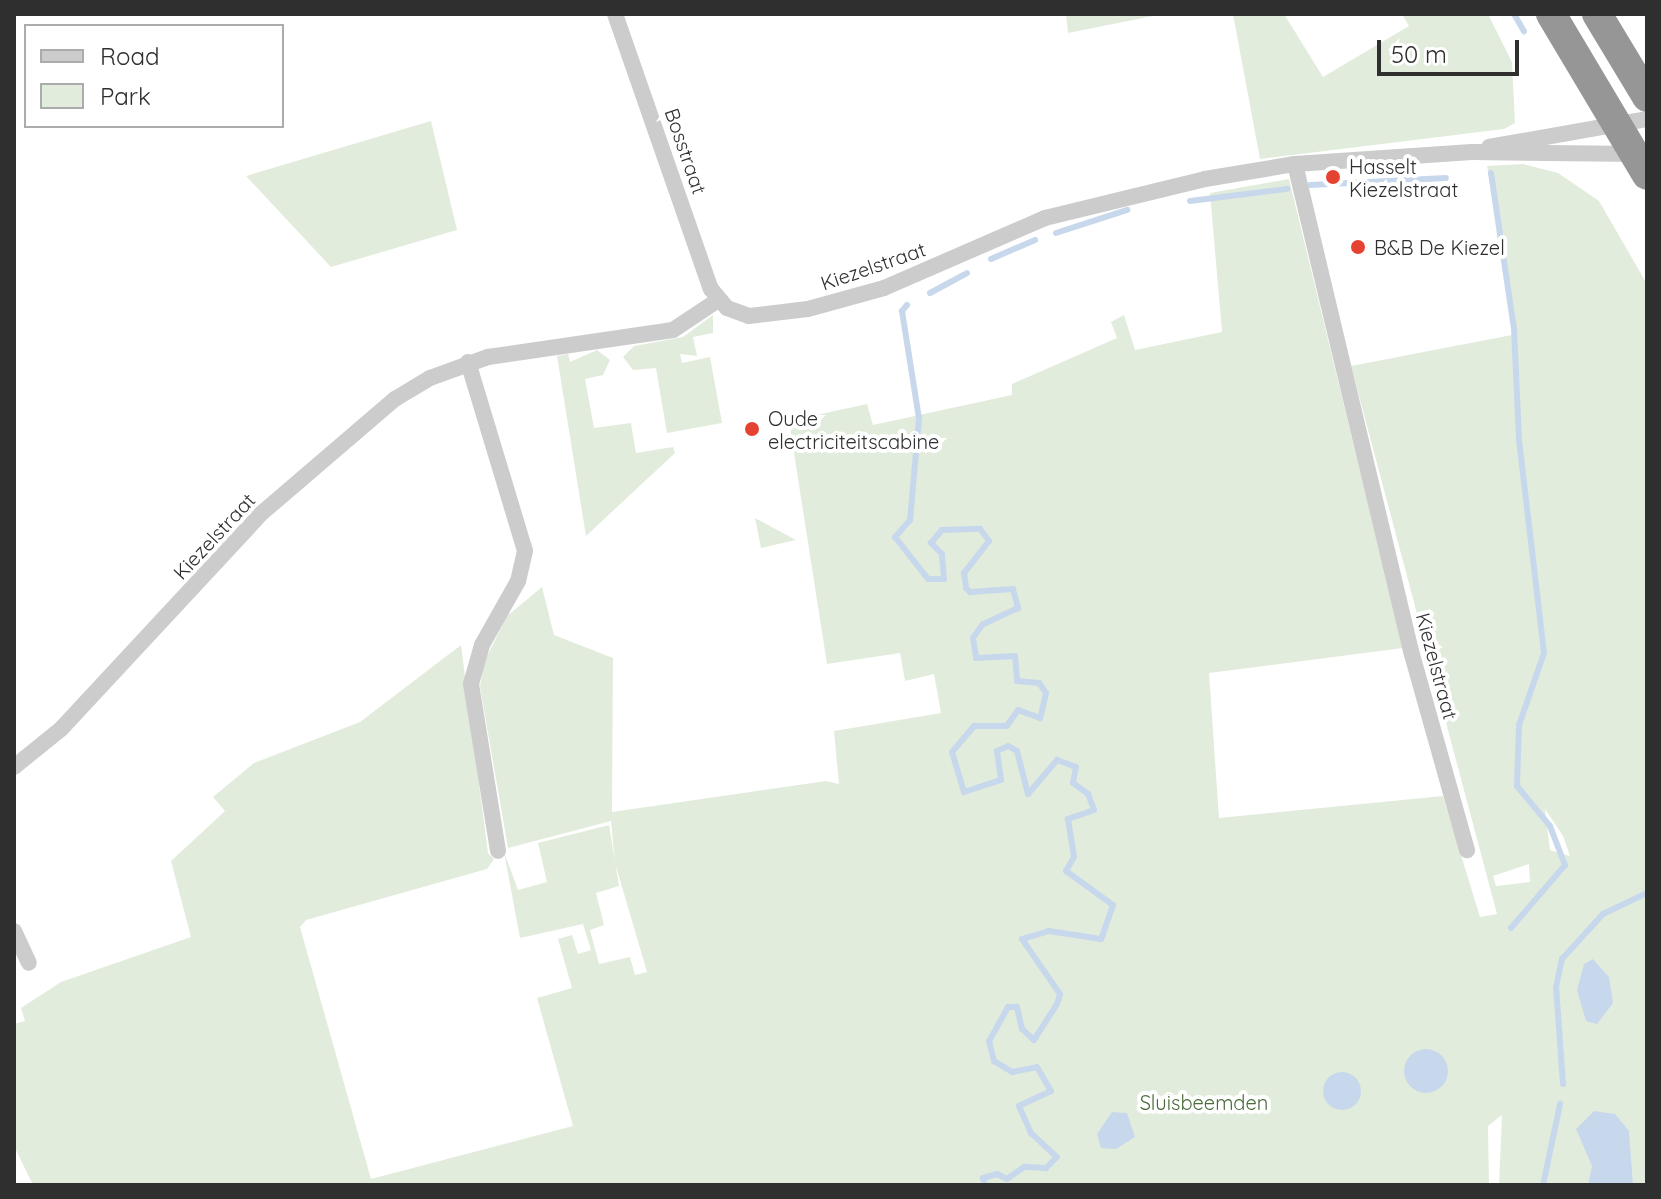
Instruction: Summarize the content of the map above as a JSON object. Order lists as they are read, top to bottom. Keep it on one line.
{"streets":{"street":["Bosstraat","Kiezelstraat"]},"crossings":[["Bosstraat","Kiezelstraat"]],"parks":["Sluisbeemden"],"places":["Hasselt Kiezelstraat","B&B De Kiezel","Oude electriciteitscabine"],"legend":["Road","Park"],"scale_bar":"50 m"}
